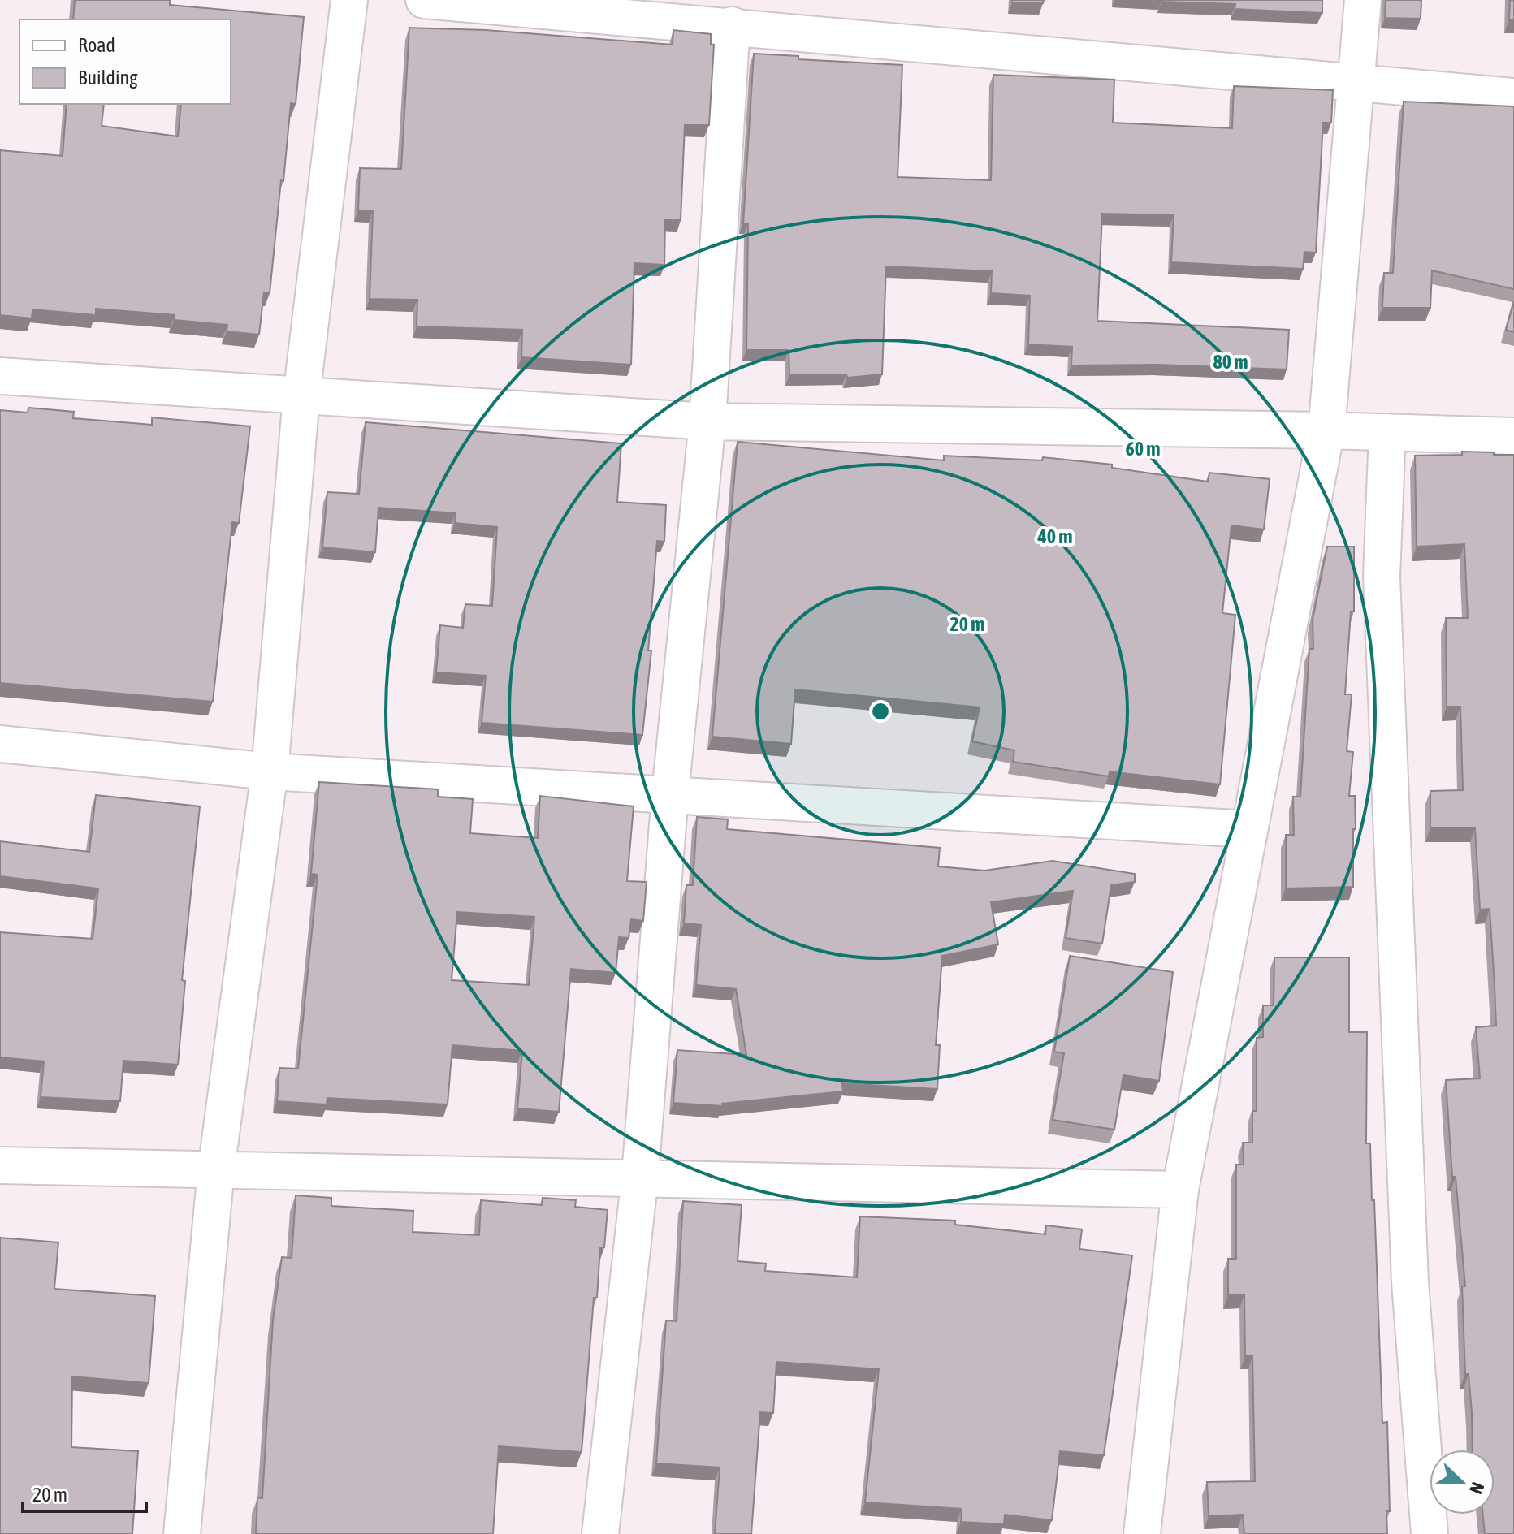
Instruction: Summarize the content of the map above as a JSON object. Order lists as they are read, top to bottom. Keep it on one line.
{"legend":["Road","Building"],"scale_bar":"20 m","north":"right","rings":["80 m","60 m","40 m","20 m"]}
